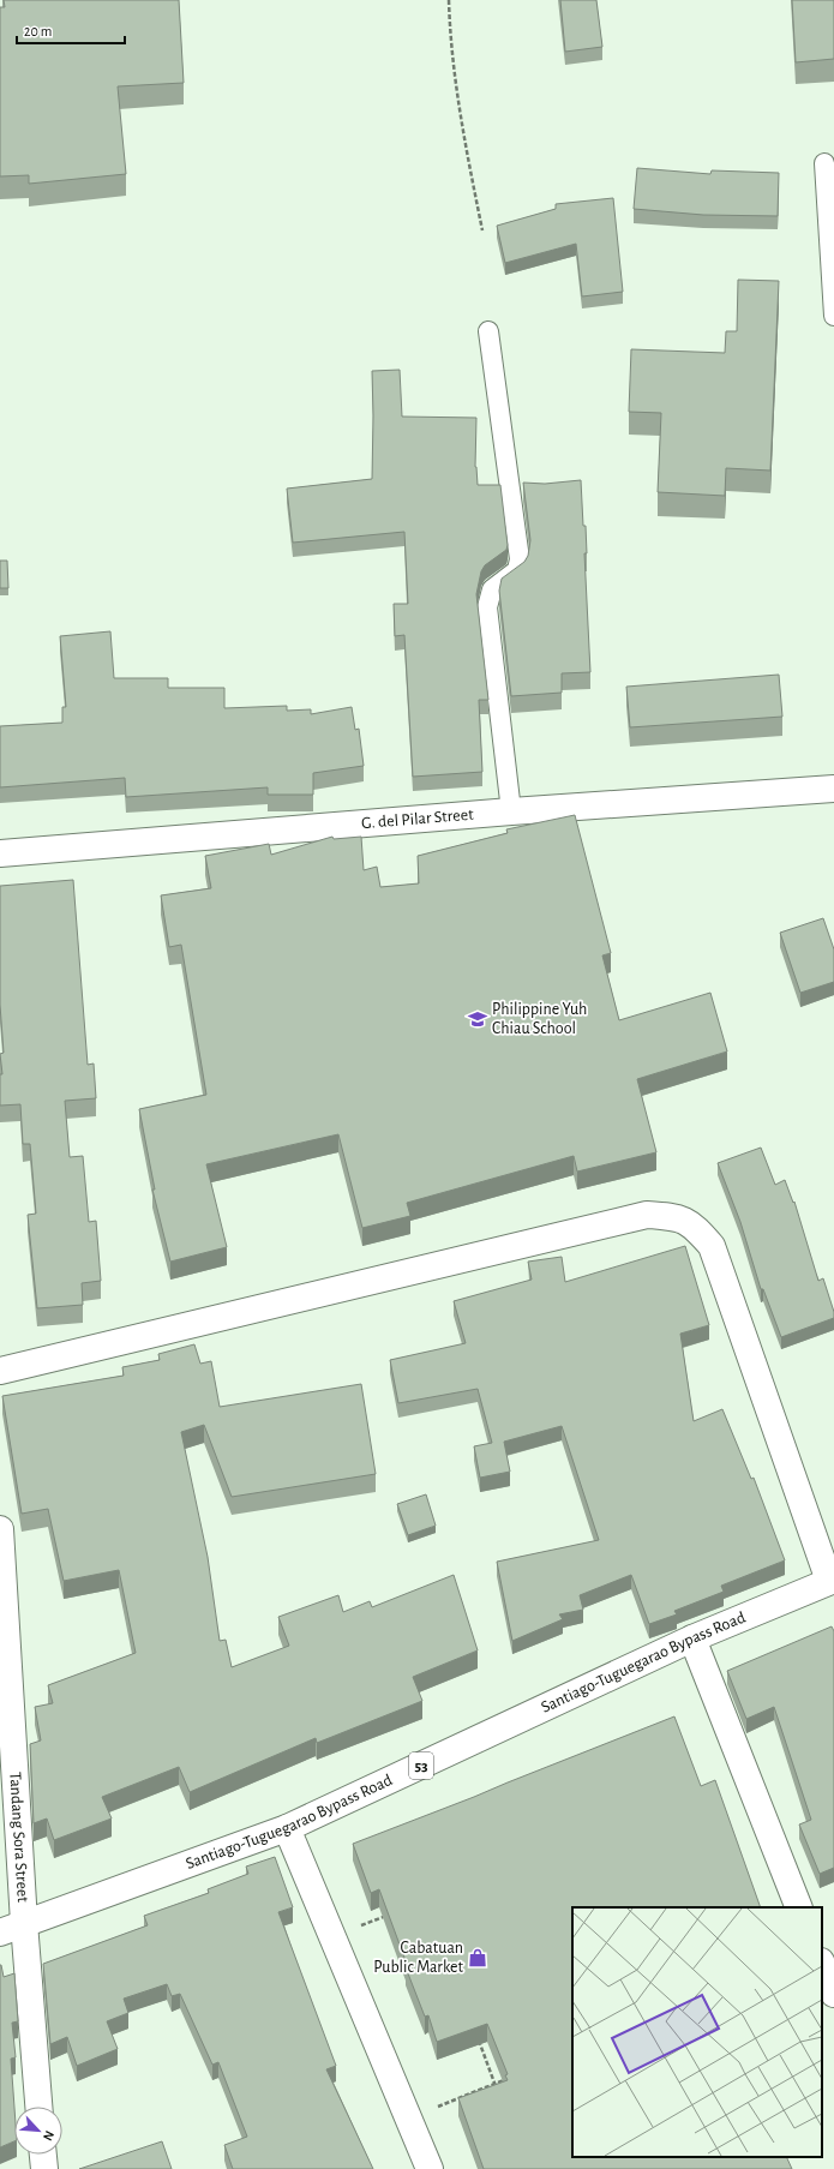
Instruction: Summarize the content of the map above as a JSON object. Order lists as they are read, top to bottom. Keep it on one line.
{"streets":{"main road":["G. del Pilar Street","Santiago-Tuguegarao Bypass Road","53","Tandang Sora Street"]},"crossings":[["Santiago-Tuguegarao Bypass Road","Tandang Sora Street"]],"places":{"school or university":["Philippine Yuh Chiau School"],"shop":["Cabatuan Public Market"]},"scale_bar":"20 m","north":"bottom right"}
